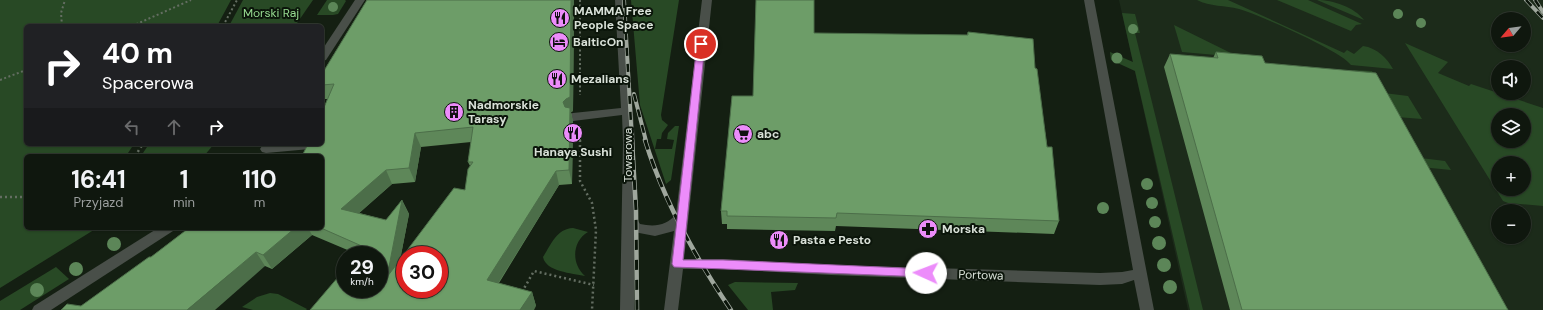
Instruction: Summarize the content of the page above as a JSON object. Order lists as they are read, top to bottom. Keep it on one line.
{"streets":{"street":["Towarowa","Portowa"]},"parks":["Morski Raj"],"places":{"restaurant":["MAMMA Free People Space","Mezalians","Hanaya Sushi","Pasta e Pesto"],"hotel":["BalticOn"],"building":["Nadmorskie Tarasy"],"supermarket":["abc"],"pharmacy":["Morska"]},"north":"bottom left","page":{"map_buttons":["+","−"],"turn":["40 m","Spacerowa"],"eta":["16:41","Przyjazd","1","min","110","m"],"speed":"29 km/h","limit":"30"}}
